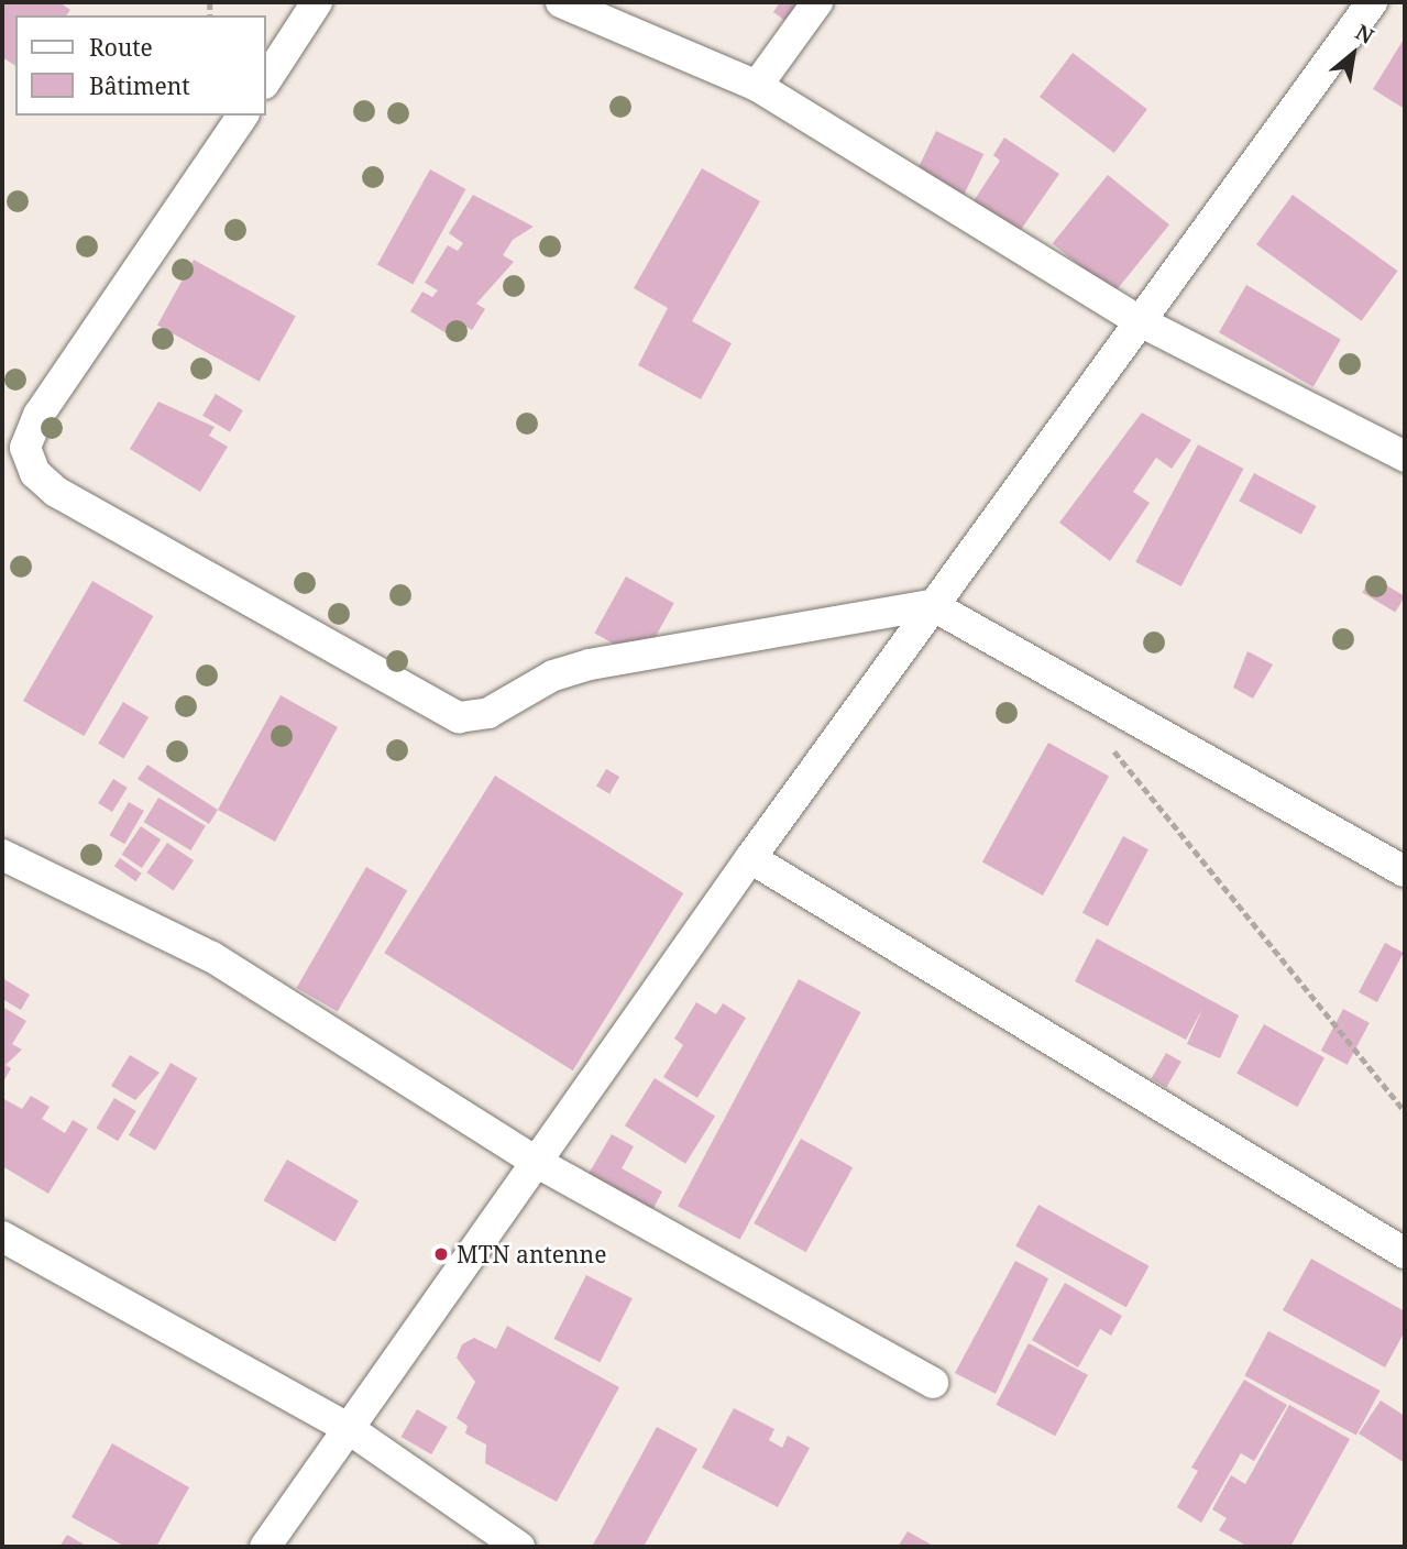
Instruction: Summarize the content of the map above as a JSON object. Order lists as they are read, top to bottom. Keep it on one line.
{"places":["MTN antenne"],"legend":["Route","Bâtiment"],"north":"top right"}
